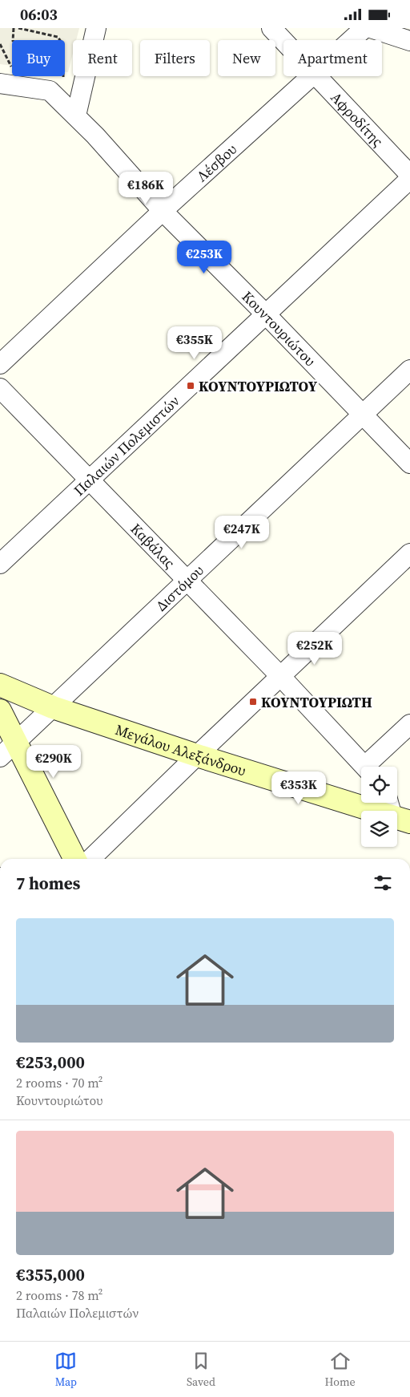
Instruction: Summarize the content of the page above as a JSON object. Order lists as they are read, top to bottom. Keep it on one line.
{"streets":{"street":["Αφροδίτης","Λέσβου","Κουντουριώτου","Παλαιών Πολεμιστών","Καβάλας","Διστόμου","Μεγάλου Αλεξάνδρου"]},"crossings":[["Λέσβου","Κουντουριώτου"],["Κουντουριώτου","Παλαιών Πολεμιστών"],["Κουντουριώτου","Διστόμου"],["Παλαιών Πολεμιστών","Καβάλας"],["Καβάλας","Διστόμου"],["Διστόμου","Μεγάλου Αλεξάνδρου"]],"places":{"transit":["ΚΟΥΝΤΟΥΡΙΩΤΟΥ","ΚΟΥΝΤΟΥΡΙΩΤΗ"]},"page":{"status":"06:03","chip":["Buy","Rent","Filters","New","Apartment"],"price":["€186K","€253K","€355K","€247K","€252K","€290K","€353K"],"heading":"7 homes","list":[{"name":"€253,000","note":"2 rooms · 70 m² · Κουντουριώτου"},{"name":"€355,000","note":"2 rooms · 78 m² · Παλαιών Πολεμιστών"}],"tabs":["Map","Saved","Home"]}}
